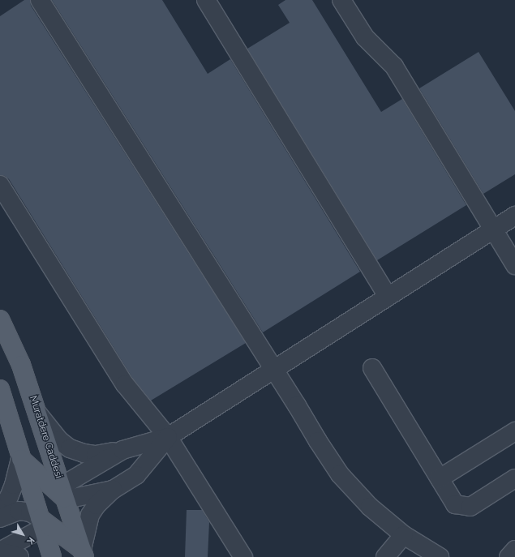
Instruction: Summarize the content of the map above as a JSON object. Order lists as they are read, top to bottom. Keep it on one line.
{"streets":{"main road":["Muratdere Caddesi"]},"north":"bottom right"}
